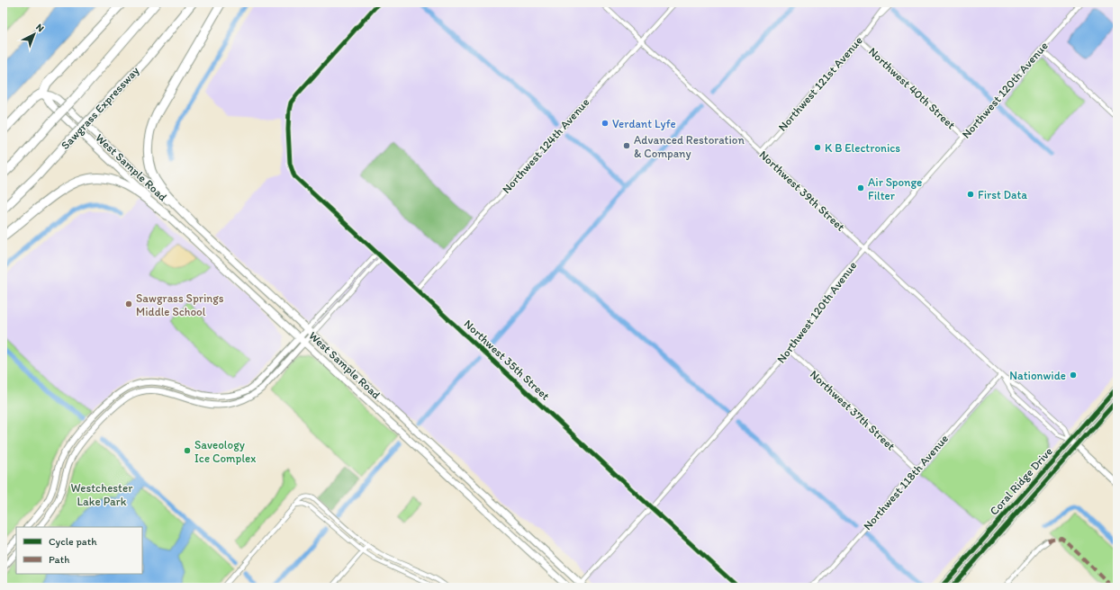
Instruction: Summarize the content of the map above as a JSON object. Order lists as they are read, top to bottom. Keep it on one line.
{"streets":{"highway":["Sawgrass Expressway"],"main road":["West Sample Road","Coral Ridge Drive"],"street":["Northwest 121st Avenue","Northwest 40th Street","Northwest 120th Avenue","Northwest 124th Avenue","Northwest 39th Street","Northwest 35th Street","Northwest 37th Street","Northwest 118th Avenue"]},"crossings":[["Northwest 121st Avenue","Northwest 40th Street"],["Northwest 121st Avenue","Northwest 39th Street"],["Northwest 40th Street","Northwest 120th Avenue"],["Northwest 120th Avenue","West Sample Road"],["Northwest 120th Avenue","Northwest 39th Street"],["Northwest 120th Avenue","Northwest 35th Street"],["Northwest 120th Avenue","Northwest 37th Street"],["Northwest 124th Avenue","Northwest 39th Street"],["Northwest 124th Avenue","Northwest 35th Street"],["Northwest 39th Street","Coral Ridge Drive"],["Northwest 39th Street","Northwest 118th Avenue"],["Northwest 37th Street","Northwest 118th Avenue"]],"parks":["Westchester Lake Park"],"places":["Verdant Lyfe","Advanced Restoration & Company","K B Electronics","Air Sponge Filter","First Data","Sawgrass Springs Middle School","Nationwide","Saveology Ice Complex"],"legend":["Cycle path","Path"],"north":"top right"}
